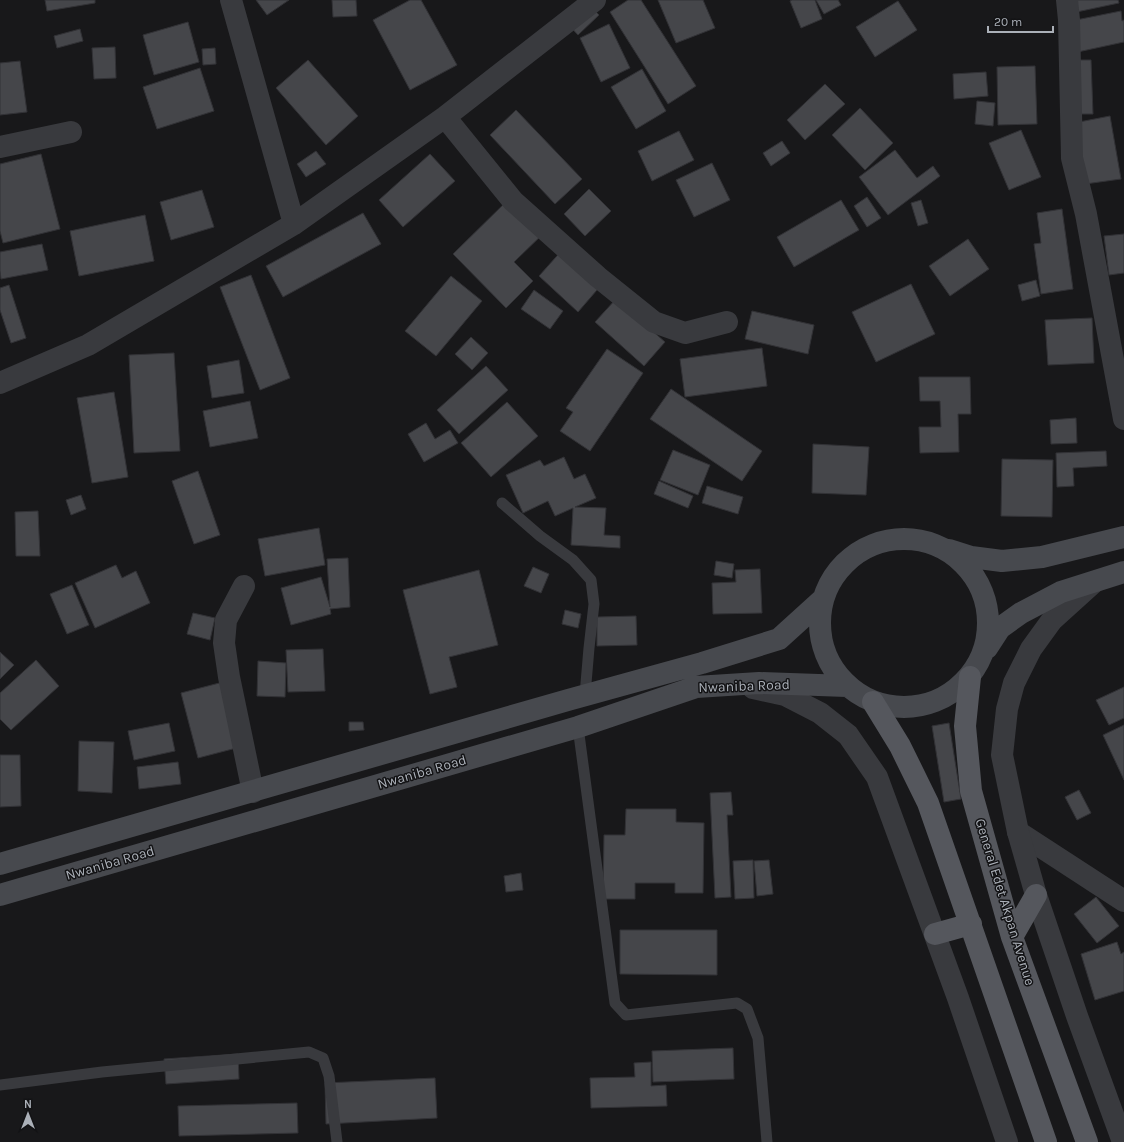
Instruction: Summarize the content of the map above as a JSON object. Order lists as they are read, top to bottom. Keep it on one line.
{"streets":{"main road":["Nwaniba Road","General Edet Akpan Avenue"]},"scale_bar":"20 m","north":"top"}
